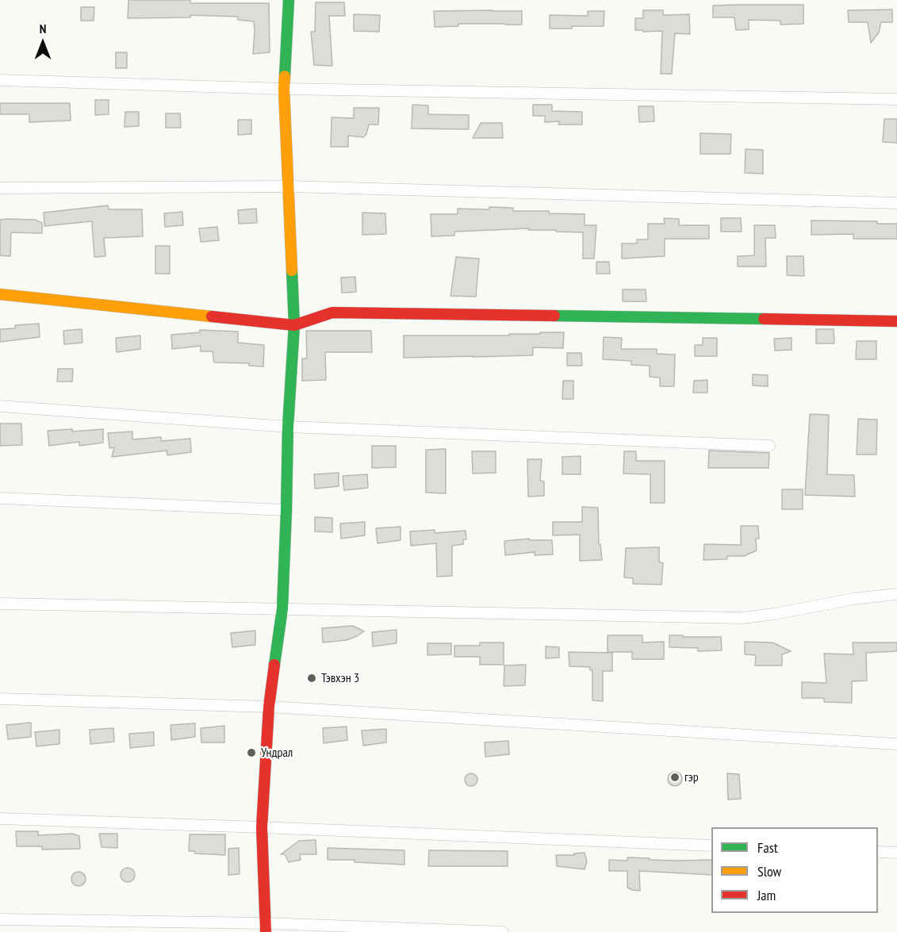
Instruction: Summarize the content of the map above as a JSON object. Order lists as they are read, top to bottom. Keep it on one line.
{"places":["Тэвхэн 3","Ундрал","гэр"],"legend":["Fast","Slow","Jam"],"north":"top"}
